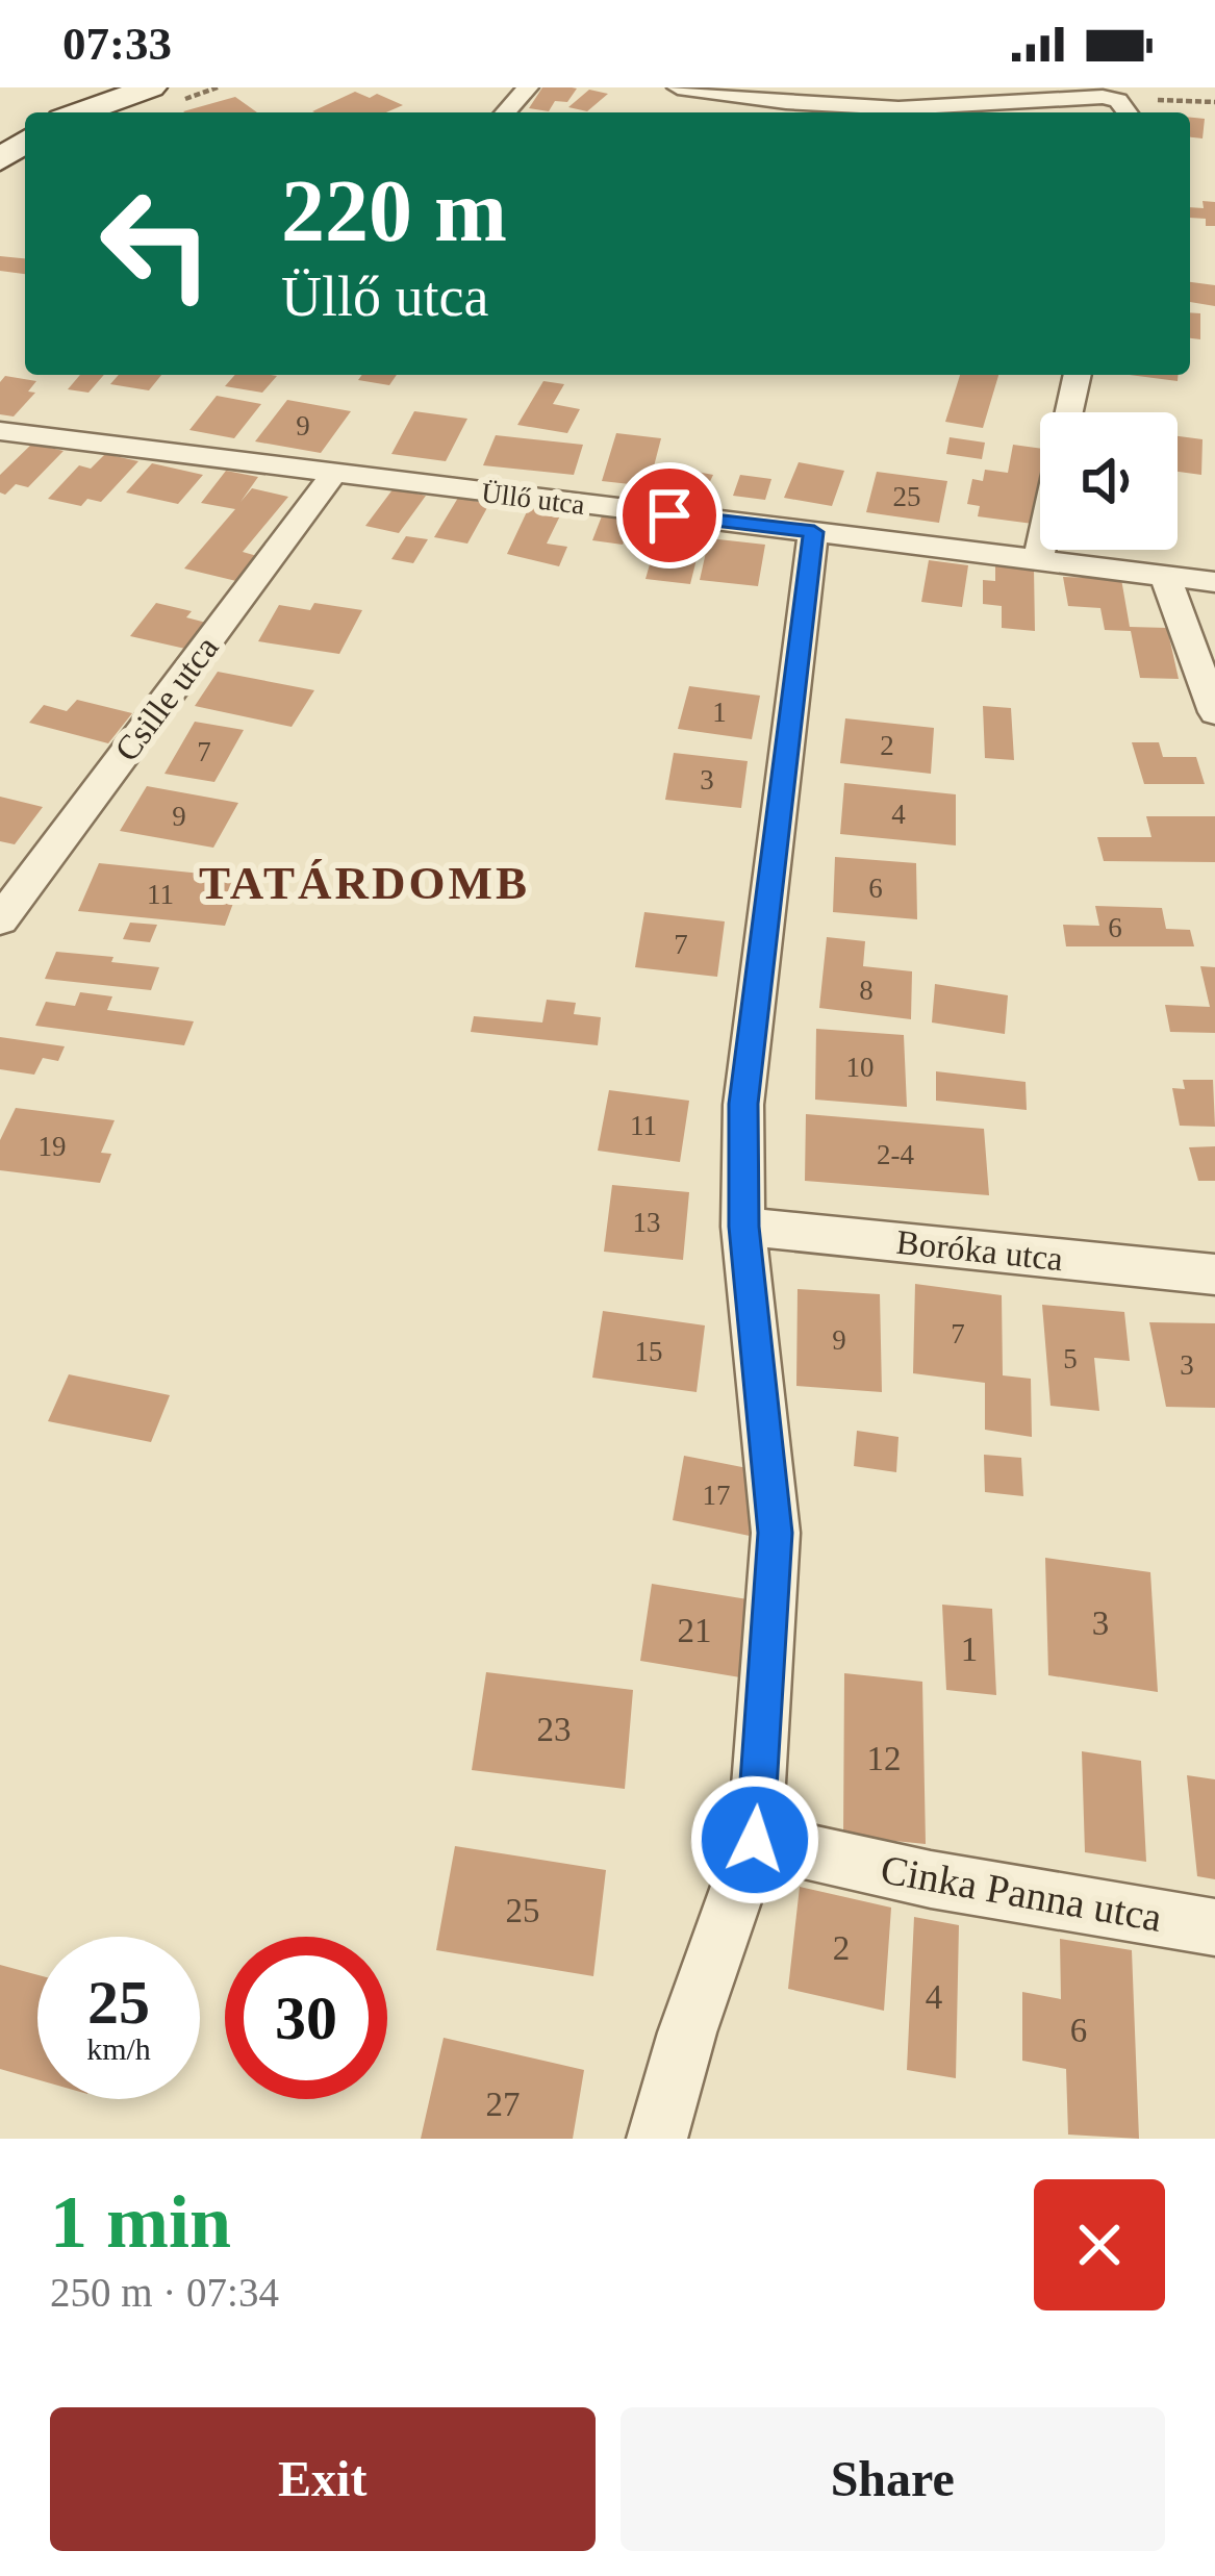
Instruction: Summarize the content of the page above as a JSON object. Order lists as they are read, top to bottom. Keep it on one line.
{"streets":{"street":["Üllő utca","Csille utca","Boróka utca","Cinka Panna utca"]},"crossings":[["Üllő utca","Csille utca"]],"districts":["TATÁRDOMB"],"house_numbers":["9","25","1","2","7","3","4","9","6","11","6","7","8","10","11","19","2-4","13","7","9","15","5","3","17","3","21","1","23","12","25","2","4","6","27"],"page":{"status":"07:33","turn":["220 m","Üllő utca"],"speed":"25 km/h","limit":"30","heading":["1 min","250 m · 07:34"],"buttons":["Exit","Share"]}}
